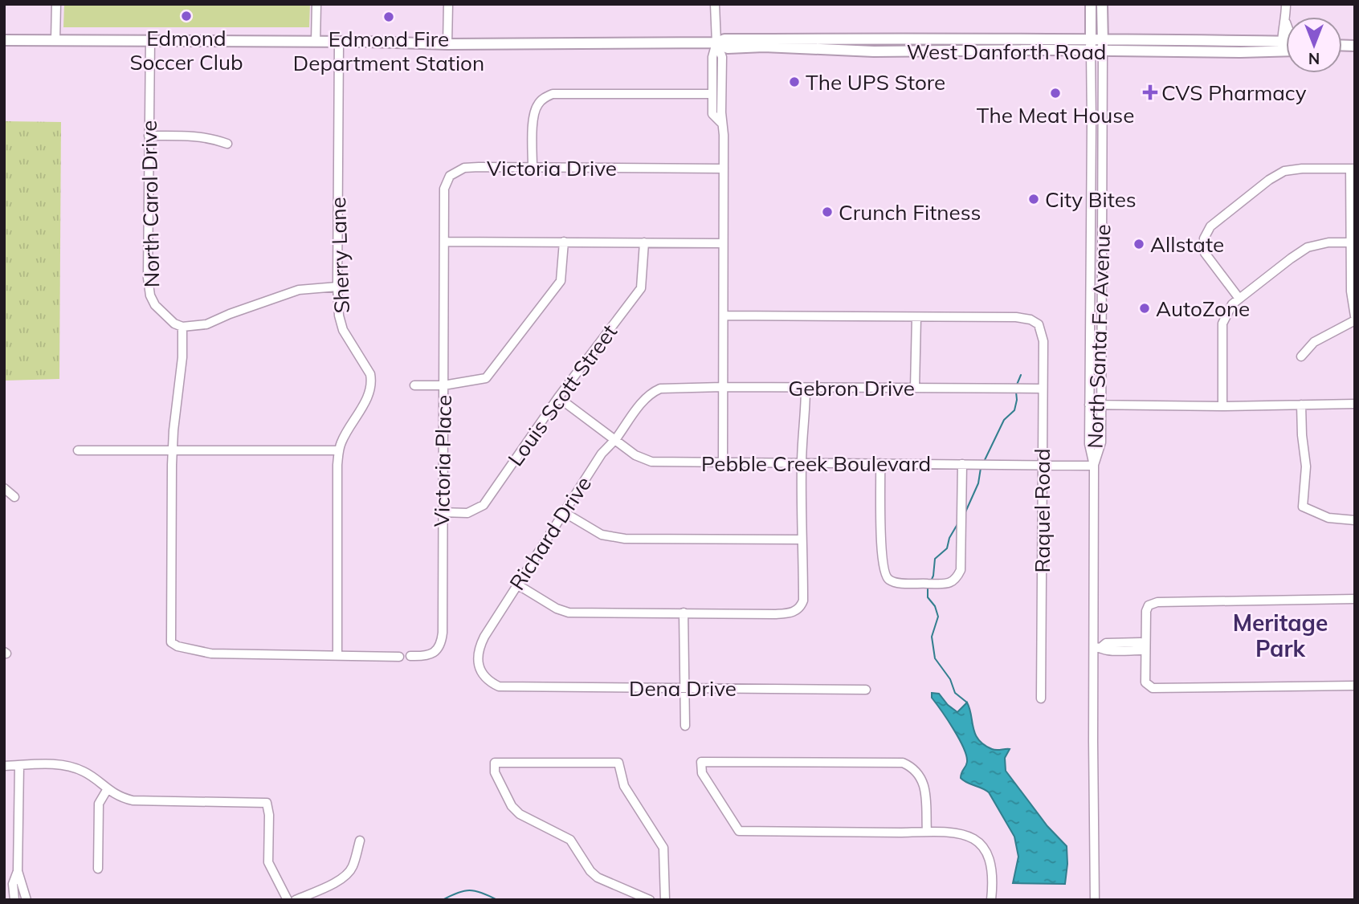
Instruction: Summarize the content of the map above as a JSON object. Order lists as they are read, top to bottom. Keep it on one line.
{"streets":{"main road":["West Danforth Road","North Santa Fe Avenue"],"street":["Victoria Drive","North Carol Drive","Sherry Lane","Gebron Drive","Louis Scott Street","Victoria Place","Pebble Creek Boulevard","Raquel Road","Richard Drive","Dena Drive"]},"crossings":[["West Danforth Road","North Carol Drive"],["West Danforth Road","Sherry Lane"],["West Danforth Road","North Santa Fe Avenue"],["Victoria Drive","Victoria Place"],["North Santa Fe Avenue","Pebble Creek Boulevard"],["Gebron Drive","Raquel Road"],["Gebron Drive","Richard Drive"],["Louis Scott Street","Victoria Place"],["Louis Scott Street","Pebble Creek Boulevard"],["Pebble Creek Boulevard","Raquel Road"],["Pebble Creek Boulevard","Richard Drive"],["Richard Drive","Dena Drive"]],"districts":["Meritage Park"],"places":{"other":["Edmond Soccer Club","Edmond Fire Department Station","The UPS Store","The Meat House","City Bites","Crunch Fitness","Allstate","AutoZone"],"health":["CVS Pharmacy"]},"north":"bottom"}
